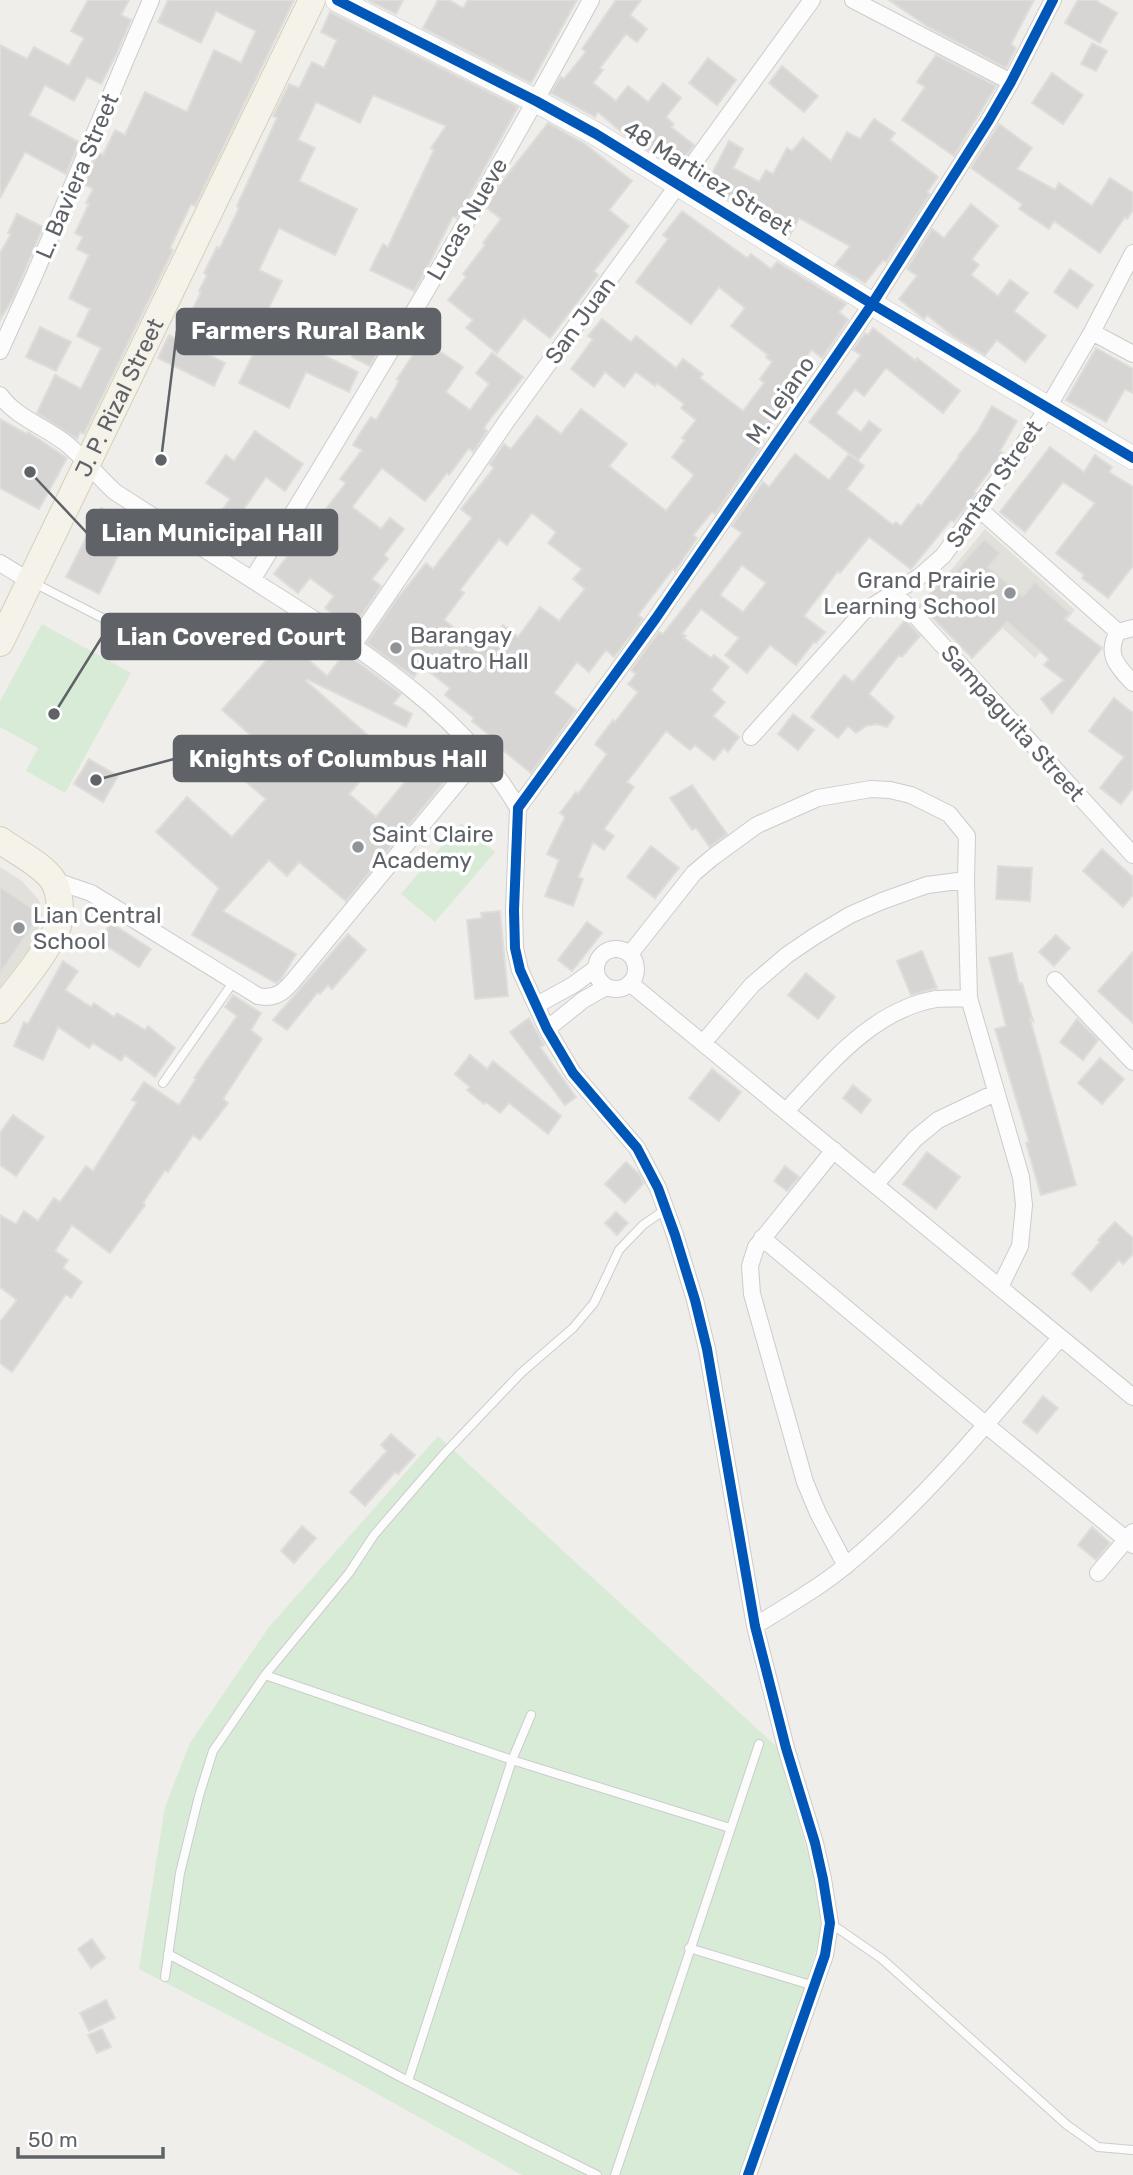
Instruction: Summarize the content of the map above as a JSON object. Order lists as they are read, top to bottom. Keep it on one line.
{"streets":{"main road":["J. P. Rizal Street"],"street":["L. Baviera Street","48 Martirez Street","Lucas Nueve","San Juan","M. Lejano","Santan Street","Sampaguita Street"]},"crossings":[["48 Martirez Street","Lucas Nueve"],["48 Martirez Street","San Juan"],["48 Martirez Street","M. Lejano"],["48 Martirez Street","Santan Street"],["Santan Street","Sampaguita Street"]],"places":["Farmers Rural Bank","Lian Municipal Hall","Grand Prairie Learning School","Barangay Quatro Hall","Lian Covered Court","Knights of Columbus Hall","Saint Claire Academy","Lian Central School"],"scale_bar":"50 m"}
